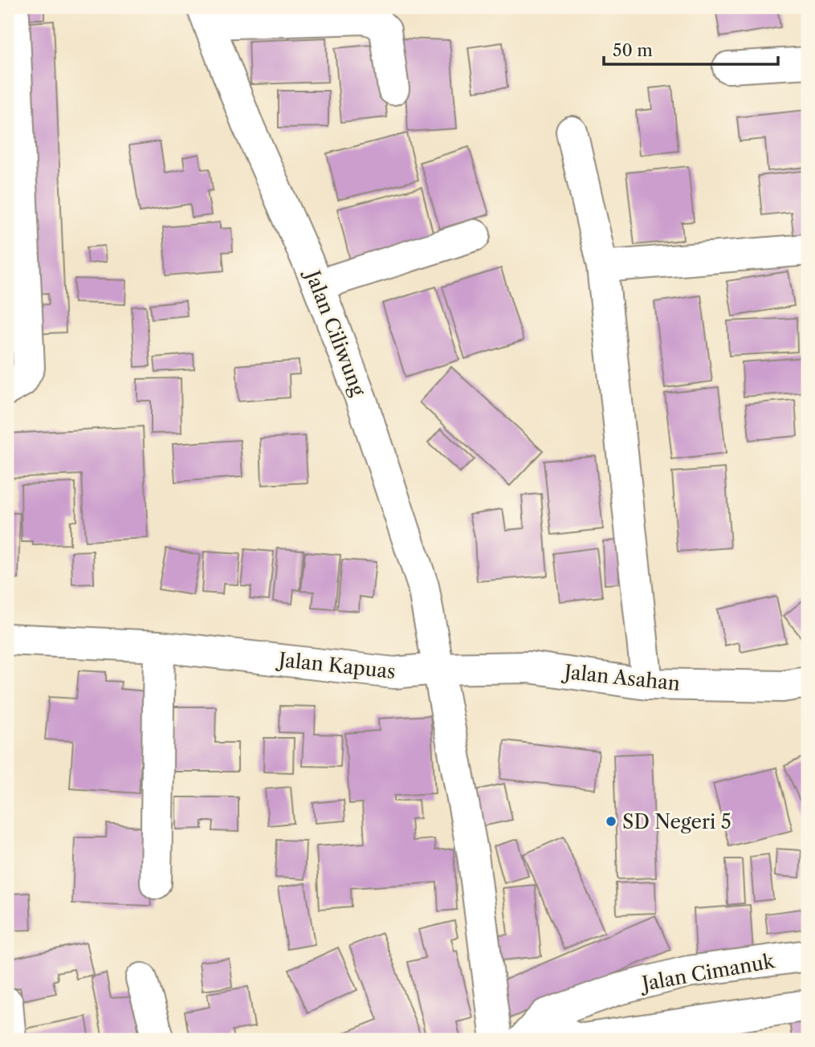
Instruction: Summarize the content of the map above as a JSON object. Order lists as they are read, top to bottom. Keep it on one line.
{"streets":{"street":["Jalan Ciliwung","Jalan Kapuas","Jalan Asahan","Jalan Cimanuk"]},"crossings":[["Jalan Ciliwung","Jalan Kapuas"],["Jalan Ciliwung","Jalan Asahan"],["Jalan Kapuas","Jalan Asahan"]],"places":["SD Negeri 5"],"scale_bar":"50 m"}
